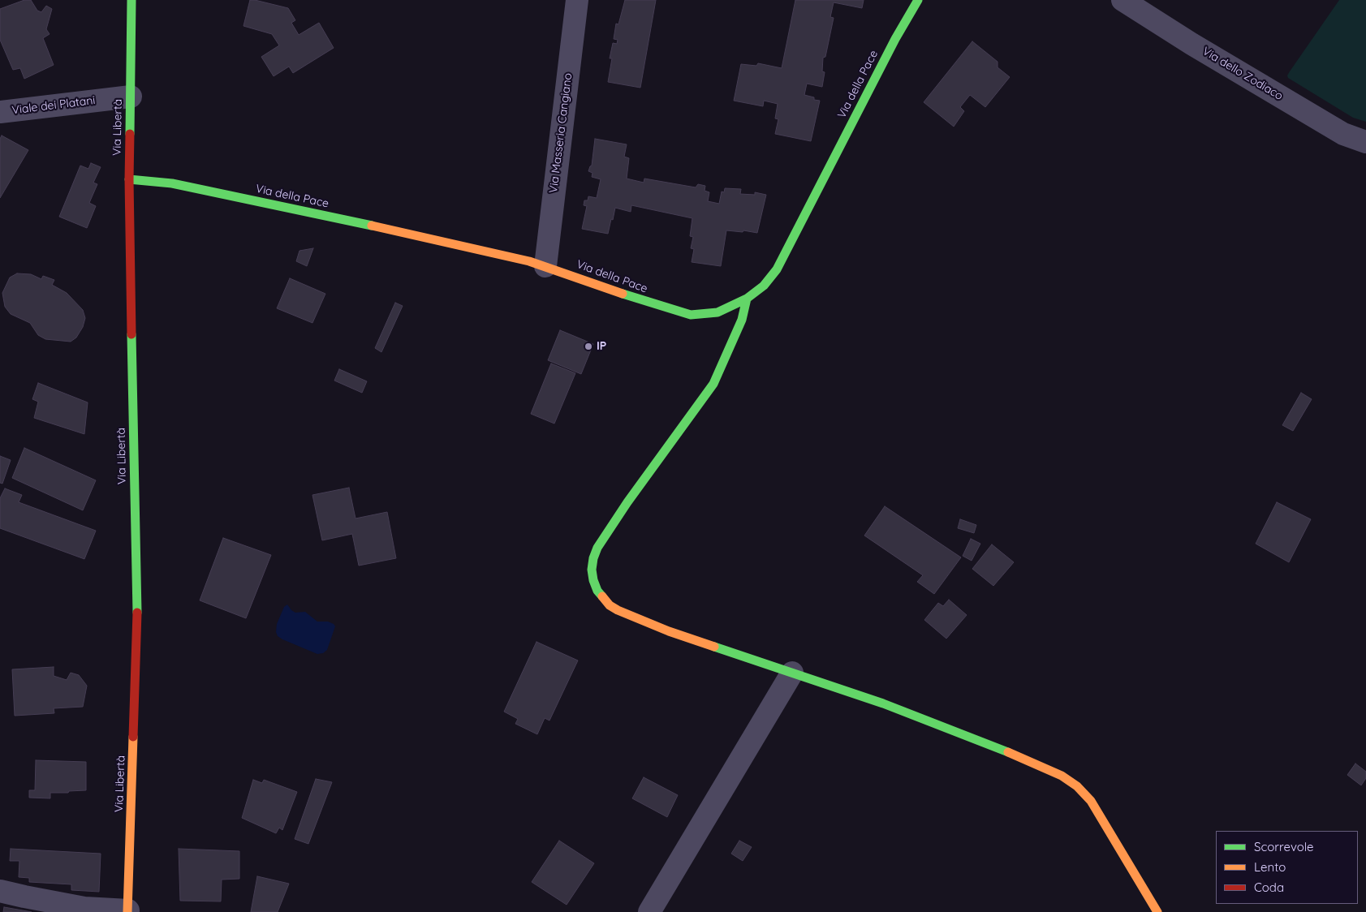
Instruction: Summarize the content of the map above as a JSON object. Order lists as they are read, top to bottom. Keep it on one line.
{"streets":{"street":["Via dello Zodiaco","Via della Pace","Viale dei Platani","Via Libertà","Via Masseria Cangiano"]},"crossings":[["Via della Pace","Via Libertà"],["Via della Pace","Via Masseria Cangiano"],["Viale dei Platani","Via Libertà"]],"places":["IP"],"legend":["Scorrevole","Lento","Coda"]}
